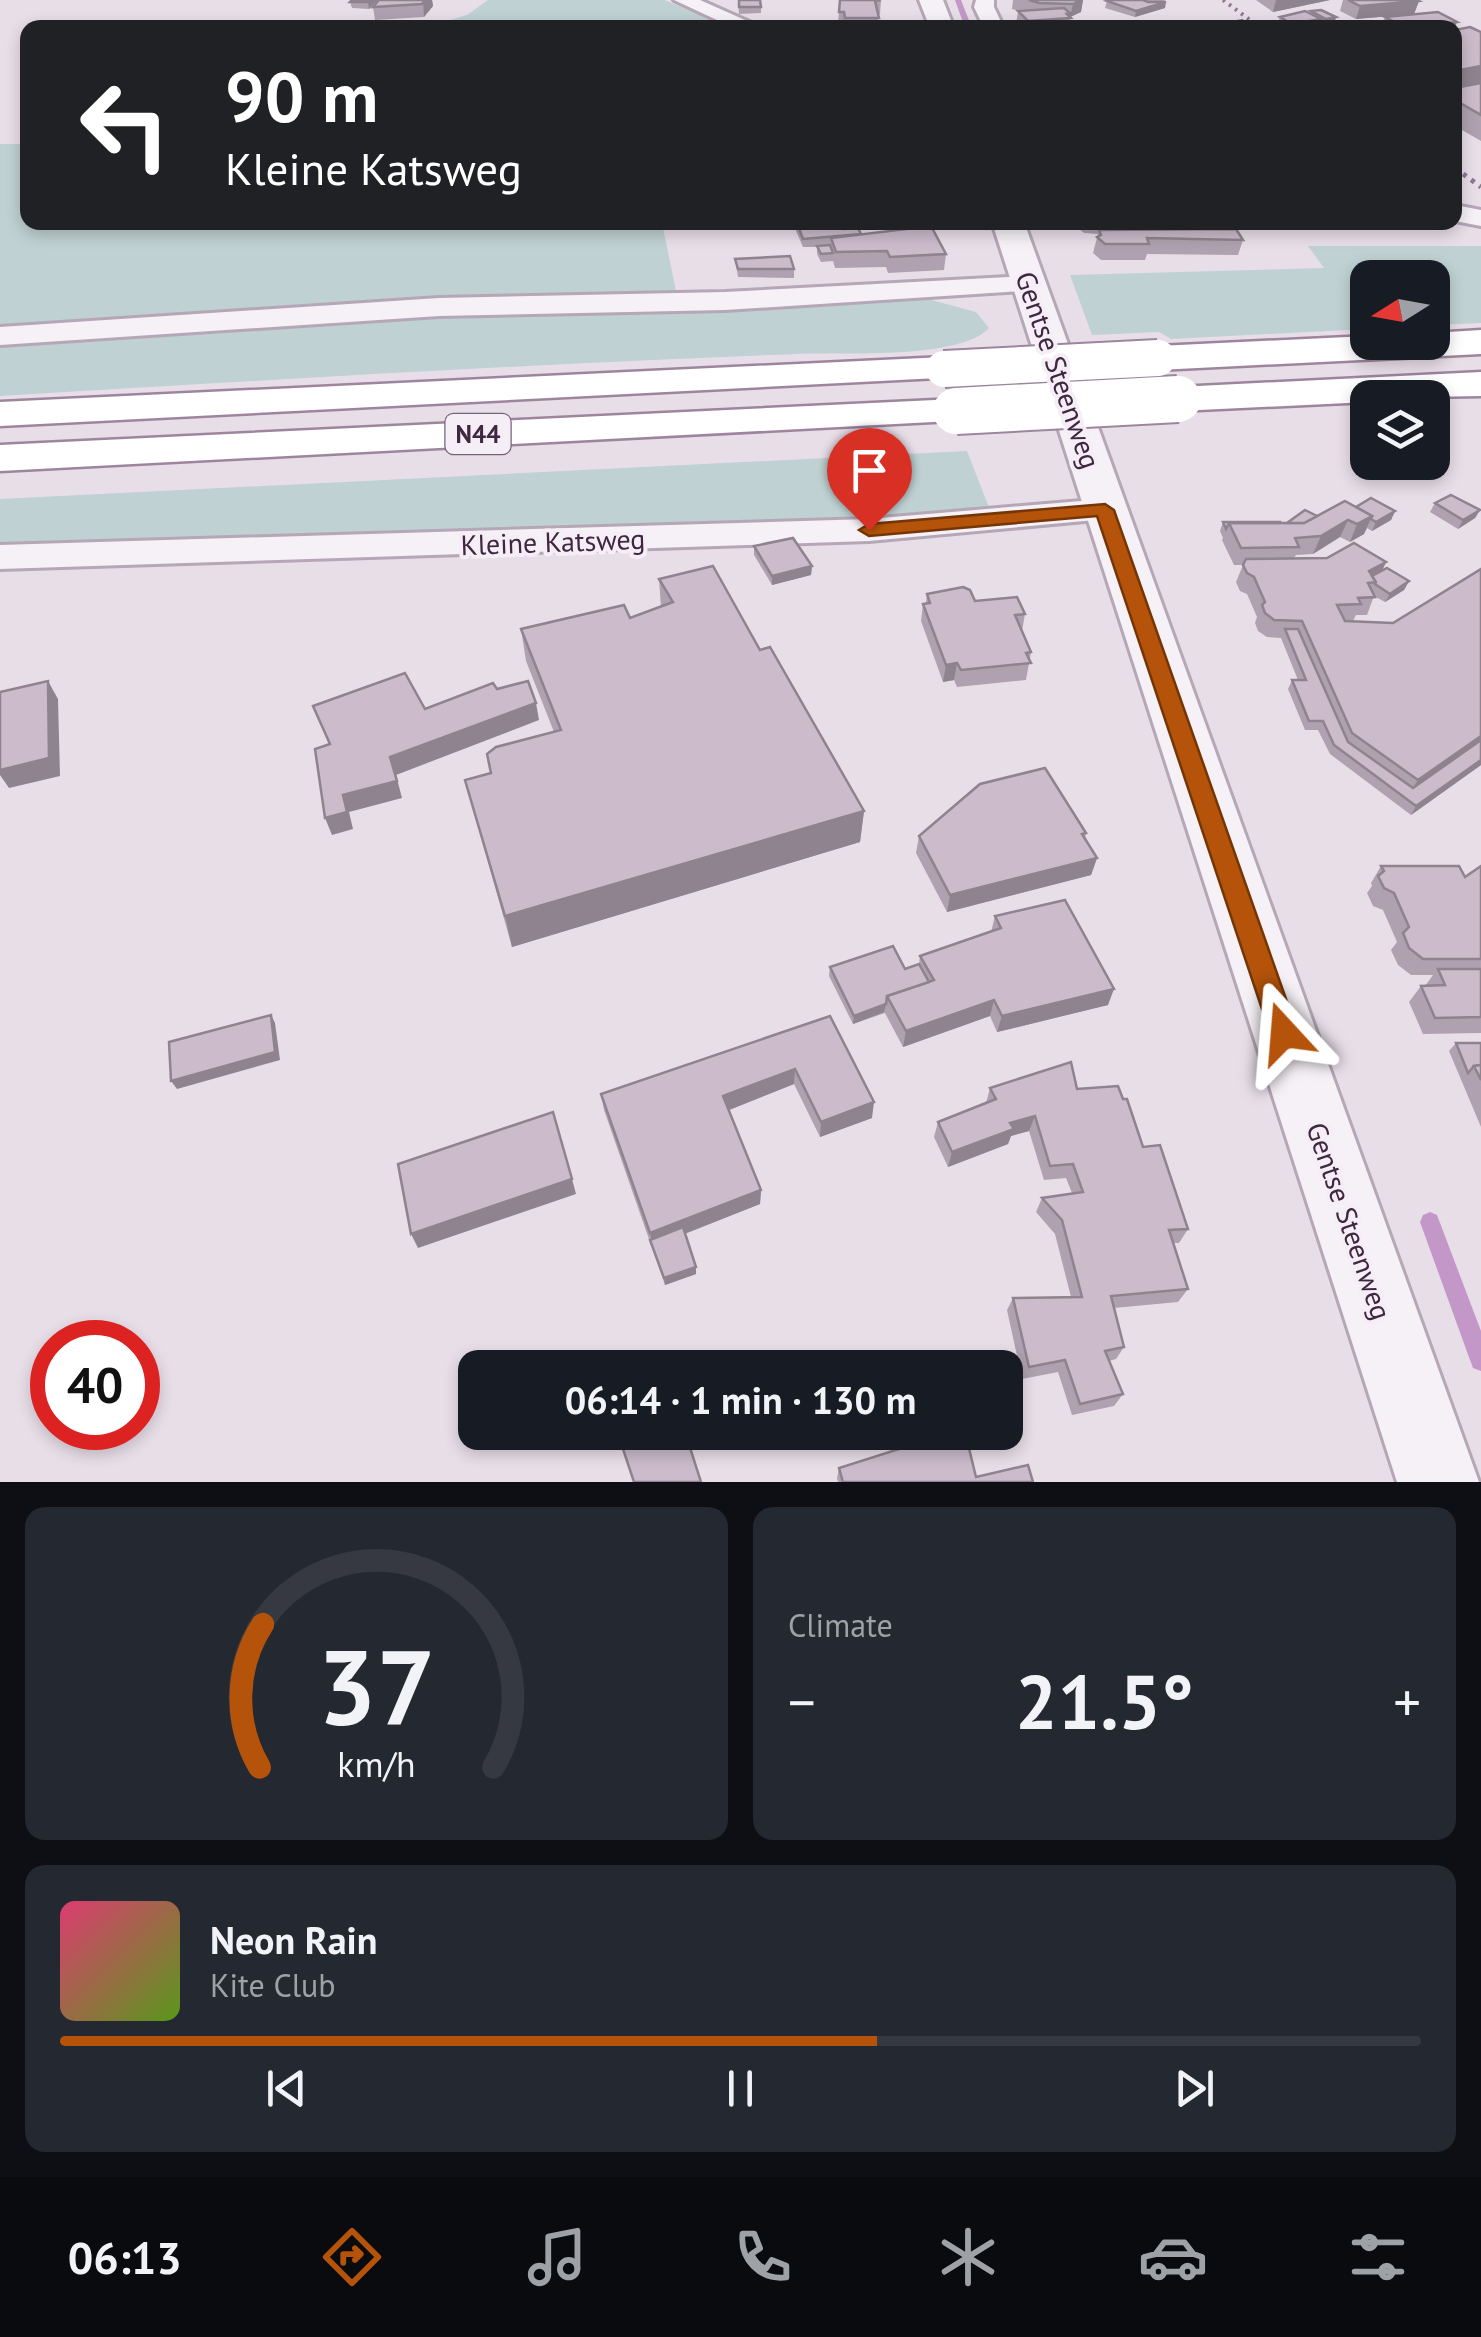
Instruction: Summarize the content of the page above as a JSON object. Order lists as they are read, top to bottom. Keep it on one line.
{"streets":{"highway":["N44"],"street":["Gentse Steenweg","Kleine Katsweg"]},"crossings":[["Gentse Steenweg","Kleine Katsweg"]],"north":"left","page":{"turn":["90 m","Kleine Katsweg"],"limit":"40","trip":"06:14 · 1 min · 130 m","tile":"Climate","heat":["−","21.5°","+"],"song":["Neon Rain","Kite Club"],"tabs":"06:13","gauge":["37","km/h"]}}
